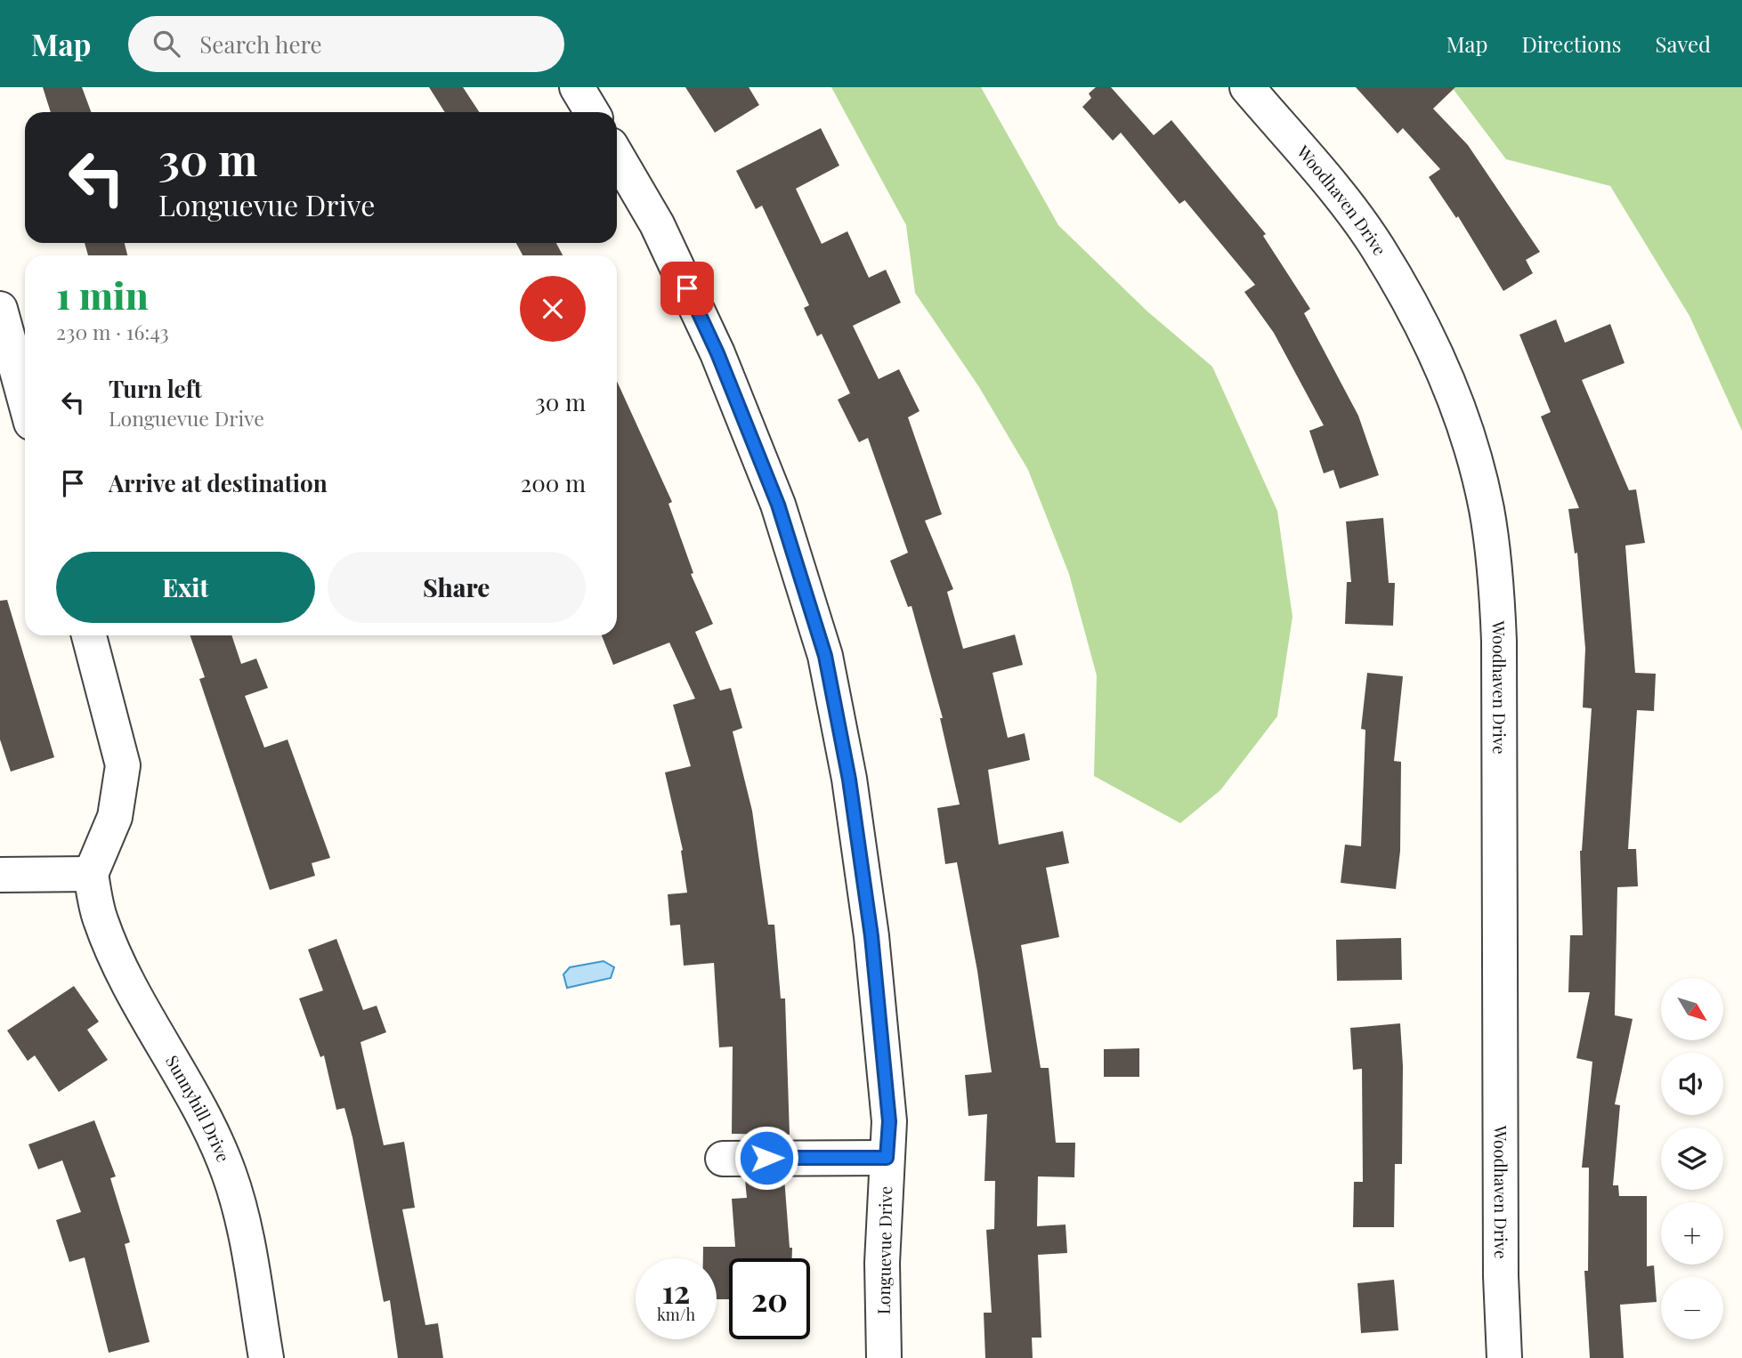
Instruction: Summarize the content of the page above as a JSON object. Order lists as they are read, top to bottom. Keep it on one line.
{"streets":{"street":["Woodhaven Drive","Sunnyhill Drive","Longuevue Drive"]},"north":"bottom right","page":{"header":"Map","search":"Search here","nav":["Map","Directions","Saved"],"turn":["30 m","Longuevue Drive"],"heading":["1 min","230 m · 16:43"],"list":[{"name":"Turn left","note":"Longuevue Drive","value":"30 m"},{"name":"Arrive at destination","value":"200 m"}],"buttons":["Exit","Share"],"map_buttons":["+","−"],"speed":"12 km/h","limit":"20"}}
